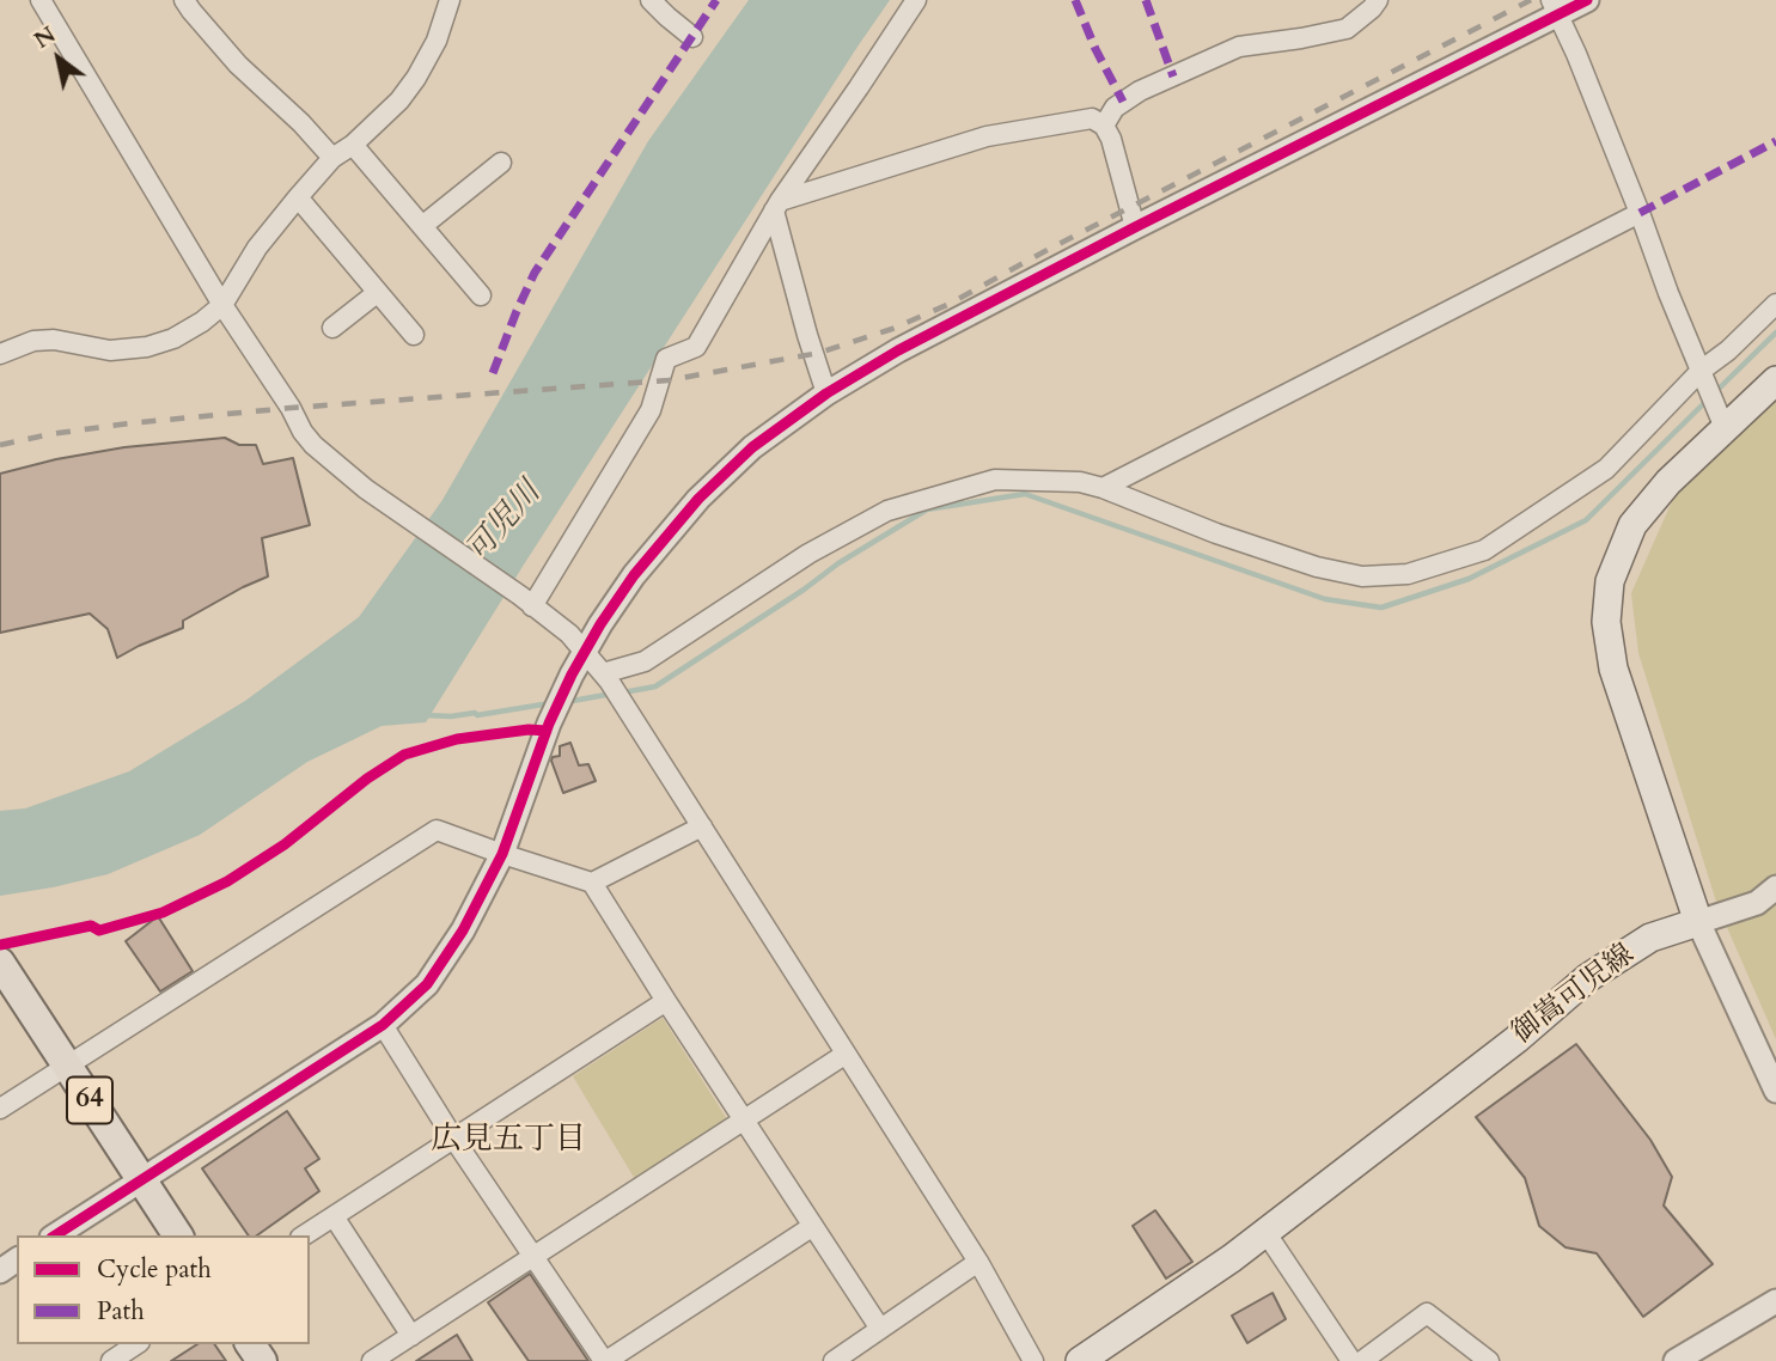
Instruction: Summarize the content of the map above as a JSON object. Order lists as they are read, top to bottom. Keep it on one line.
{"streets":{"main road":["御嵩可児線","64"]},"districts":["広見五丁目"],"water":["可児川"],"legend":["Cycle path","Path"],"north":"top left"}
